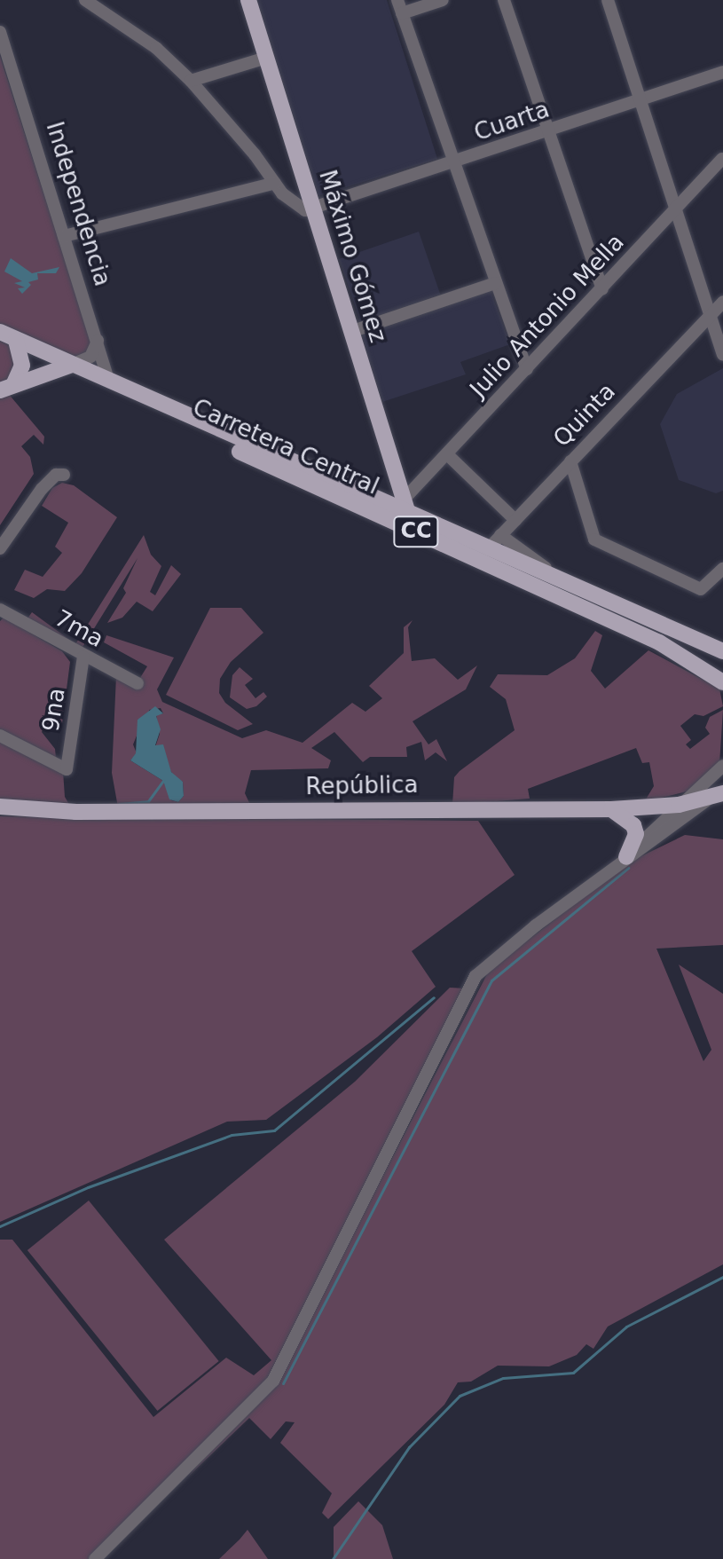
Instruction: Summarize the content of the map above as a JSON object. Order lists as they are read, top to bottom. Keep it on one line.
{"streets":{"main road":["Máximo Gómez","Carretera Central","CC","República"],"street":["Cuarta","Independencia","Julio Antonio Mella","Quinta","7ma","9na"]},"crossings":[["Cuarta","Máximo Gómez"],["Independencia","Carretera Central"],["Máximo Gómez","Julio Antonio Mella"],["Máximo Gómez","Carretera Central"],["Julio Antonio Mella","Carretera Central"],["Quinta","Carretera Central"],["Carretera Central","CC"],["7ma","9na"]]}
